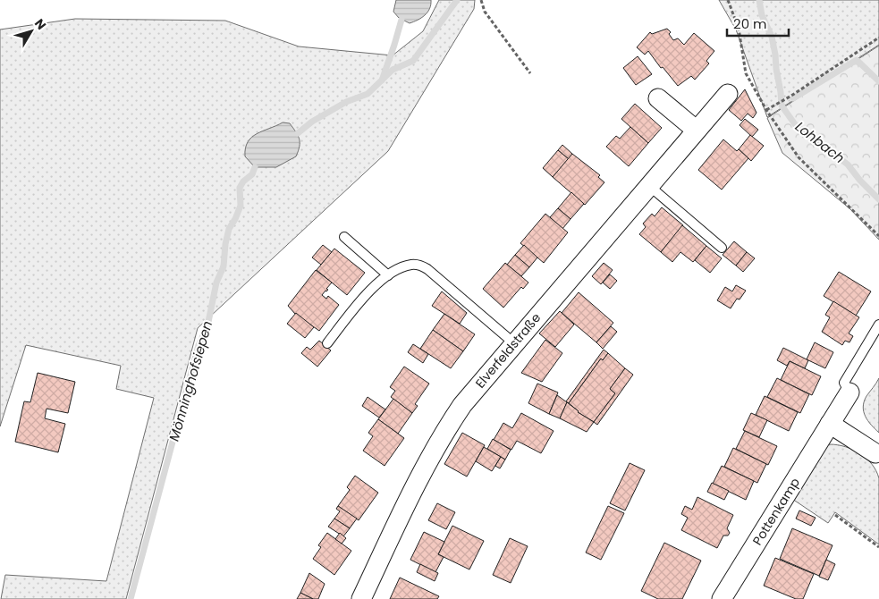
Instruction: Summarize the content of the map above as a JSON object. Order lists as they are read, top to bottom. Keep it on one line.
{"streets":{"street":["Elverfeldstraße","Pottenkamp"]},"water":["Lohbach","Mönninghofsiepen"],"scale_bar":"20 m","north":"top right"}
